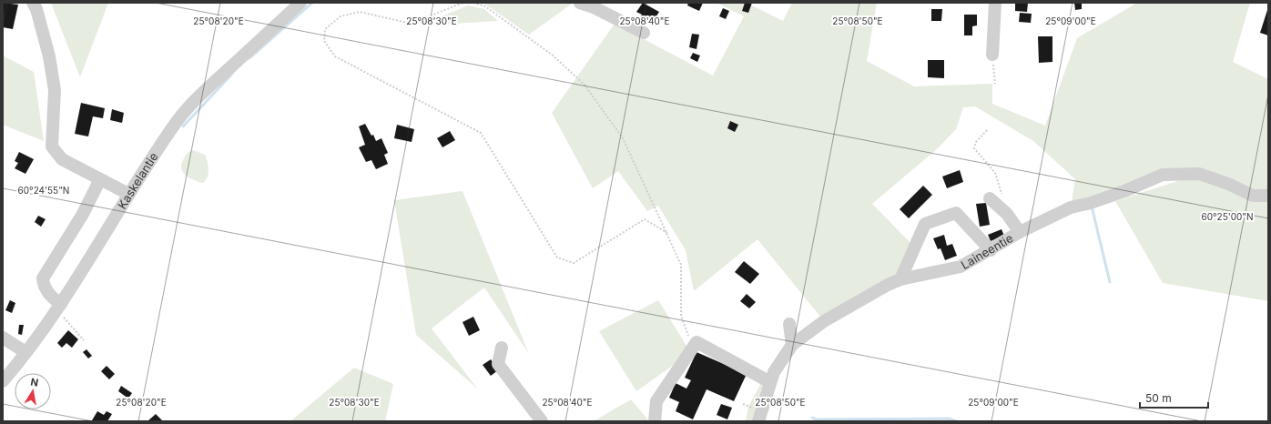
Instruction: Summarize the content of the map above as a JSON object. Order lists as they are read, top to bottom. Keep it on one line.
{"streets":{"street":["Kaskelantie","Laineentie"]},"scale_bar":"50 m","north":"top","coordinates":["25°08'20\"E","25°08'30\"E","25°08'40\"E","25°08'50\"E","25°09'00\"E","60°24'55\"N","60°25'00\"N"]}
